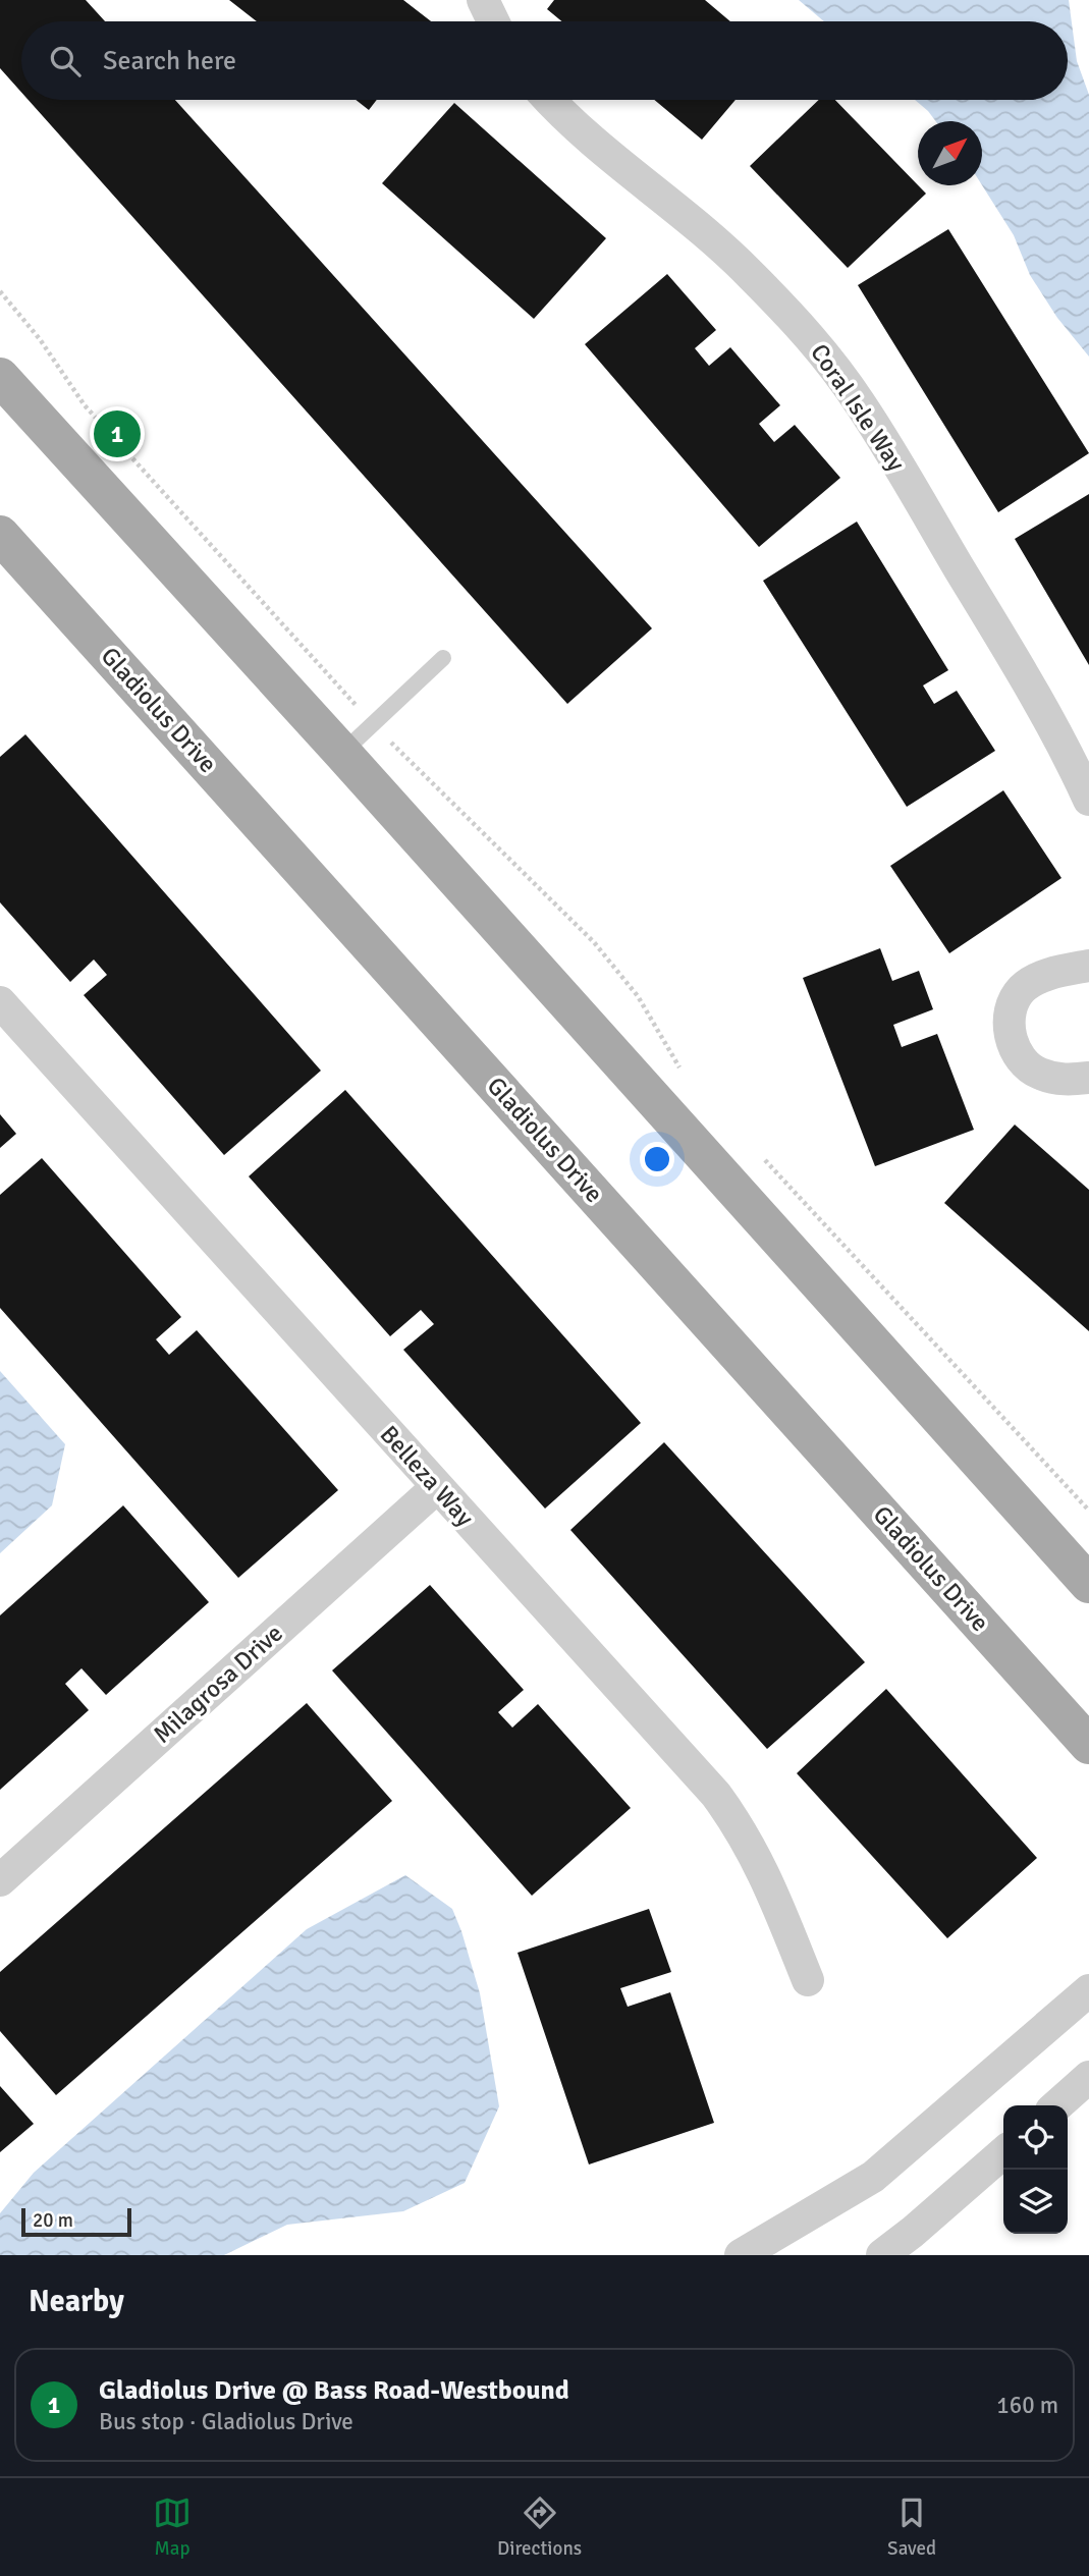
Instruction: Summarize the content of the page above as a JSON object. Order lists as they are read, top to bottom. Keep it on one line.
{"streets":{"main road":["Gladiolus Drive"],"street":["Coral Isle Way","Belleza Way","Milagrosa Drive"]},"crossings":[["Belleza Way","Milagrosa Drive"]],"scale_bar":"20 m","north":"top right","page":{"search":"Search here","pins":"1","scale":"20 m","heading":"Nearby","list":[{"mark":"1","name":"Gladiolus Drive @ Bass Road-Westbound","note":"Bus stop · Gladiolus Drive","value":"160 m"}],"nav":["Map","Directions","Saved"]}}
